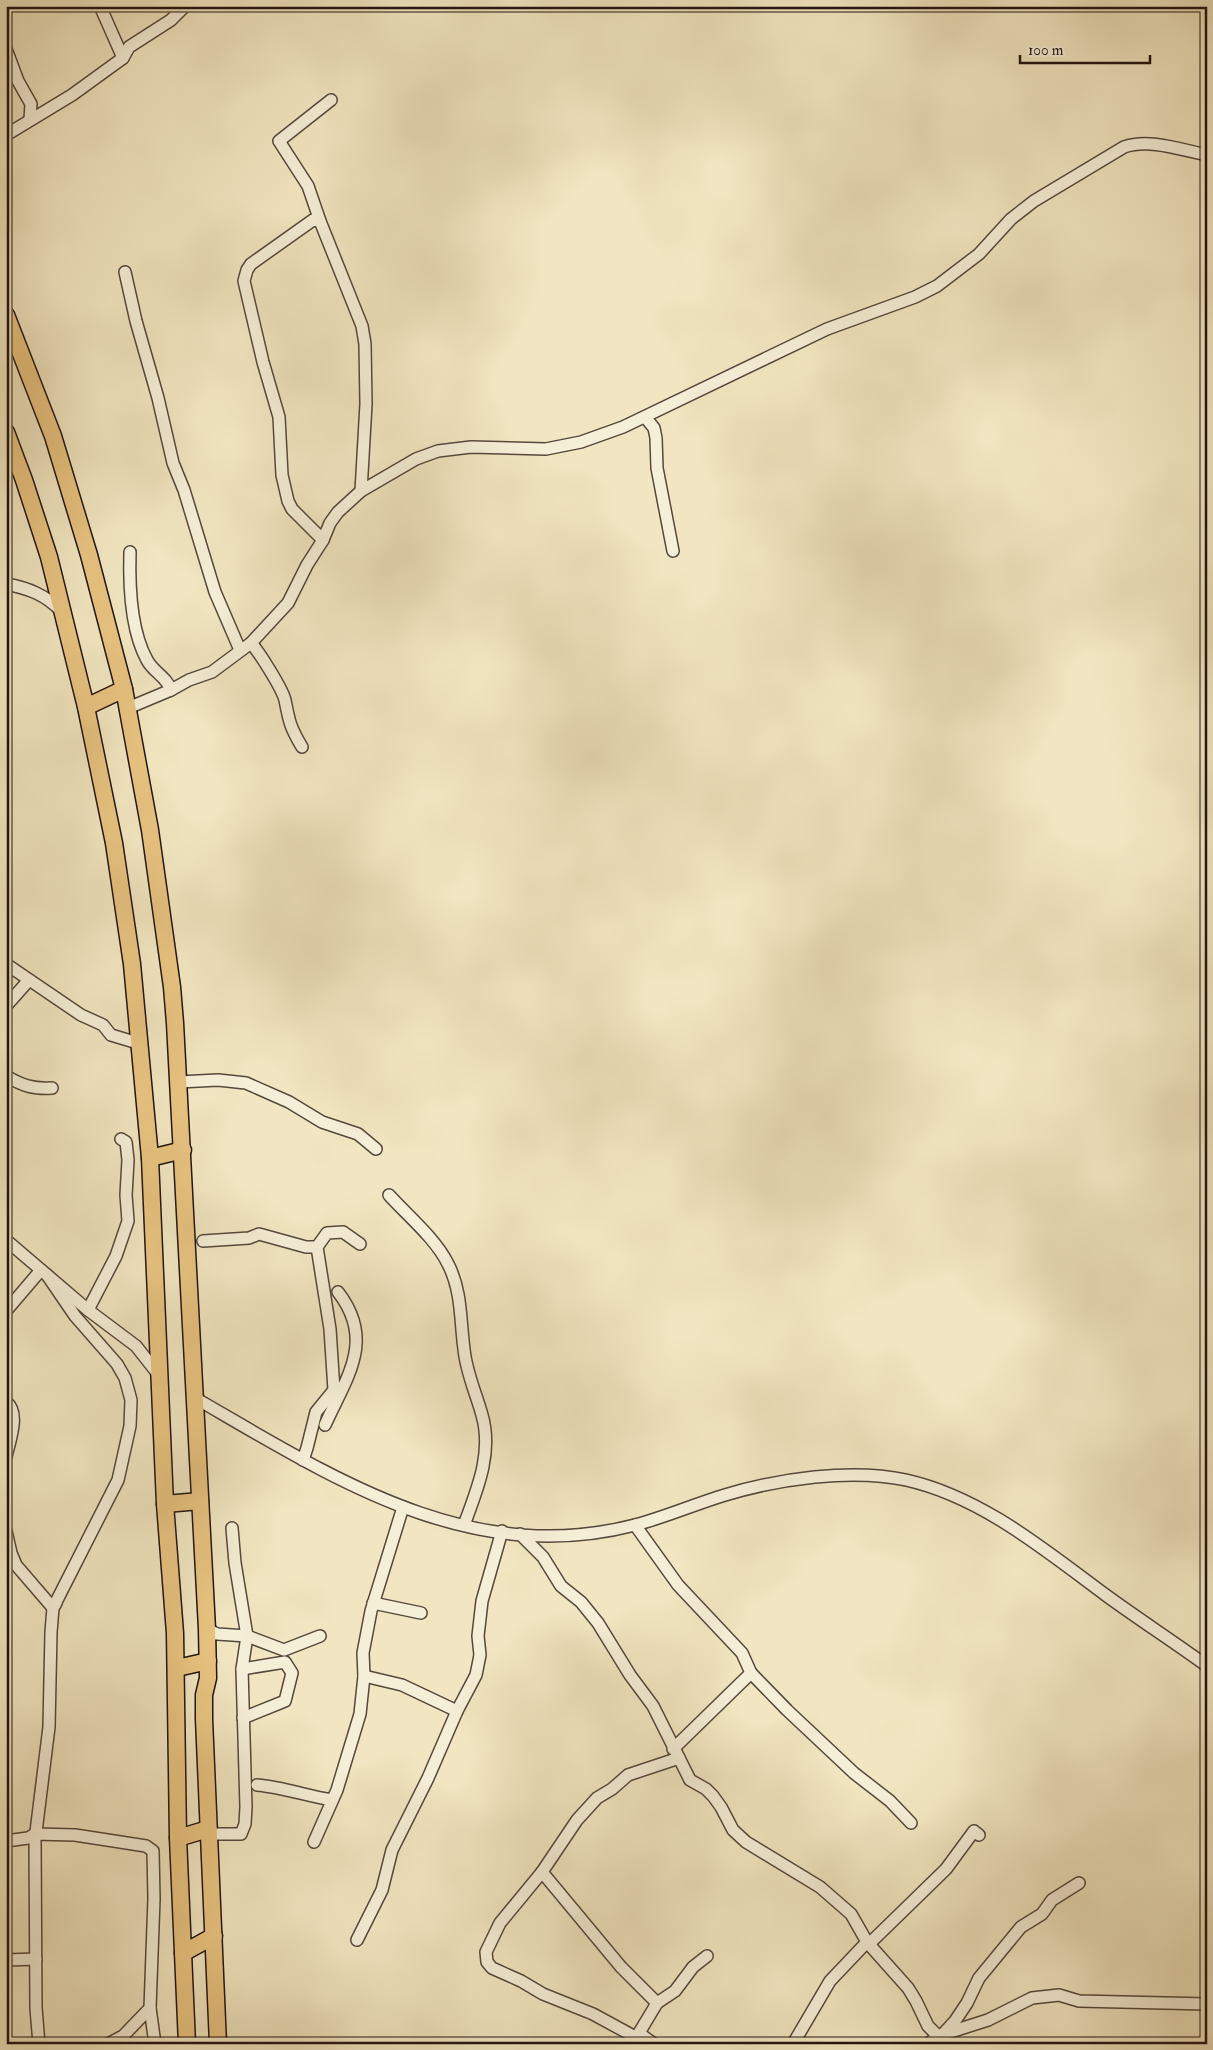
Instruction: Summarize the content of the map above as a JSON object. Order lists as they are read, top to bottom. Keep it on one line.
{"scale_bar":"100 m"}
